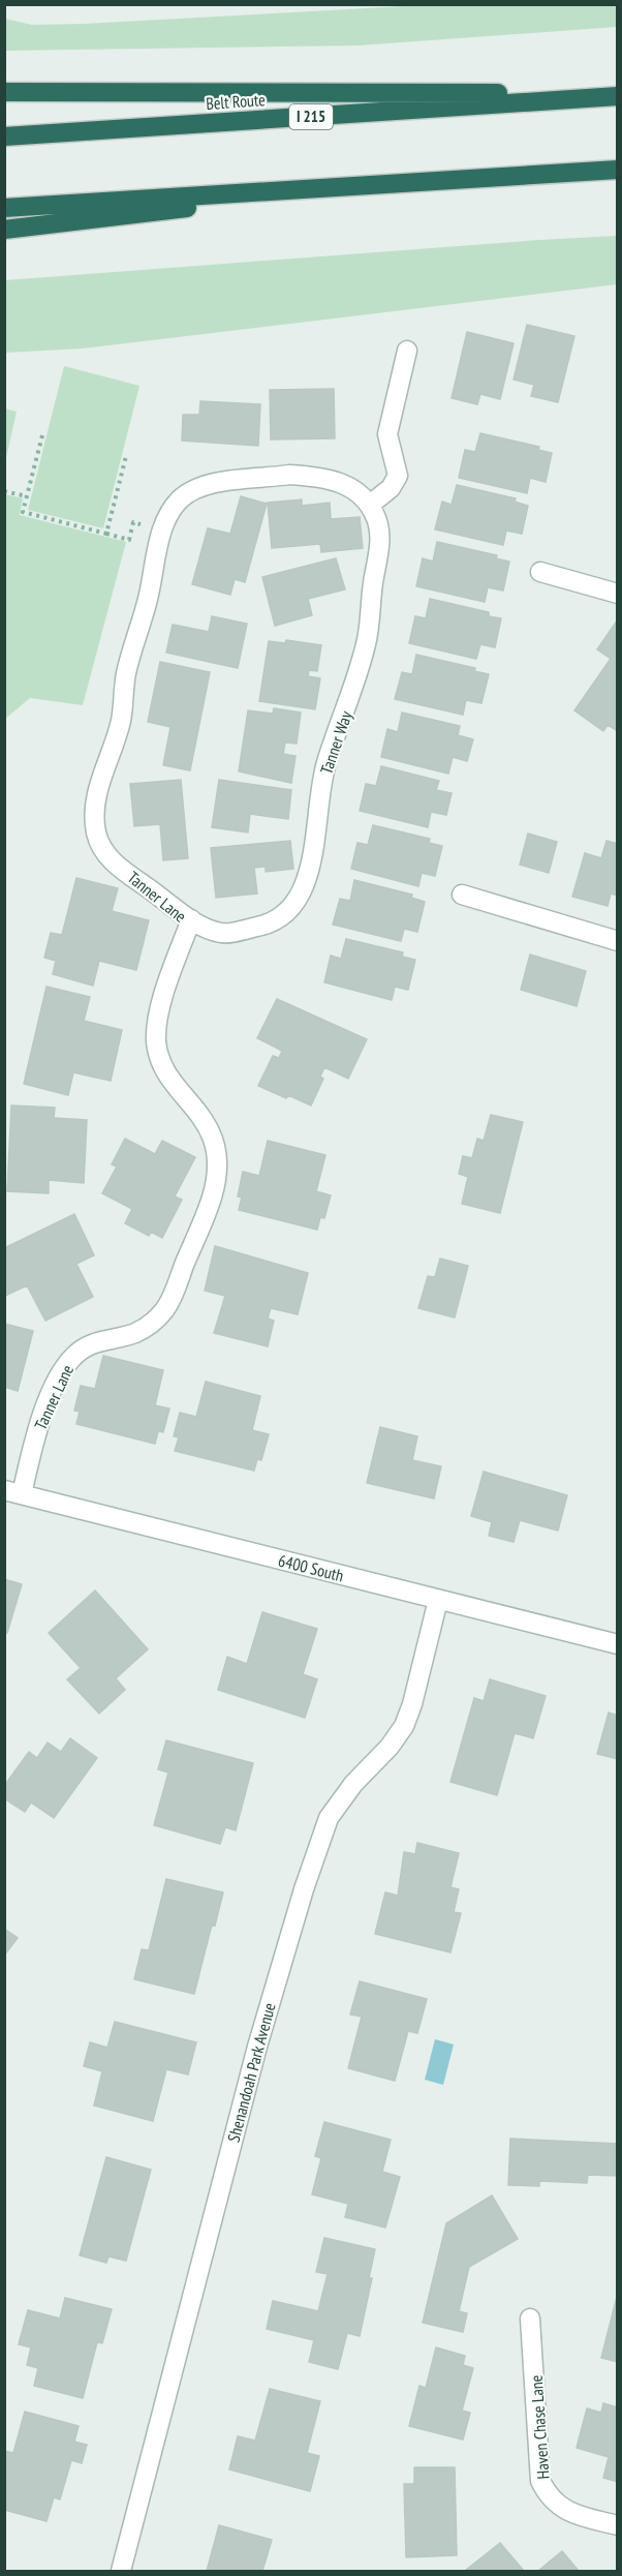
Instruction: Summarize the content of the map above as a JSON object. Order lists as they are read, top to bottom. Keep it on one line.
{"streets":{"highway":["Belt Route","I 215"],"street":["Tanner Way","Tanner Lane","6400 South","Shenandoah Park Avenue","Haven Chase Lane"]},"crossings":[["Tanner Way","Tanner Lane"],["Tanner Lane","6400 South"],["6400 South","Shenandoah Park Avenue"]]}
